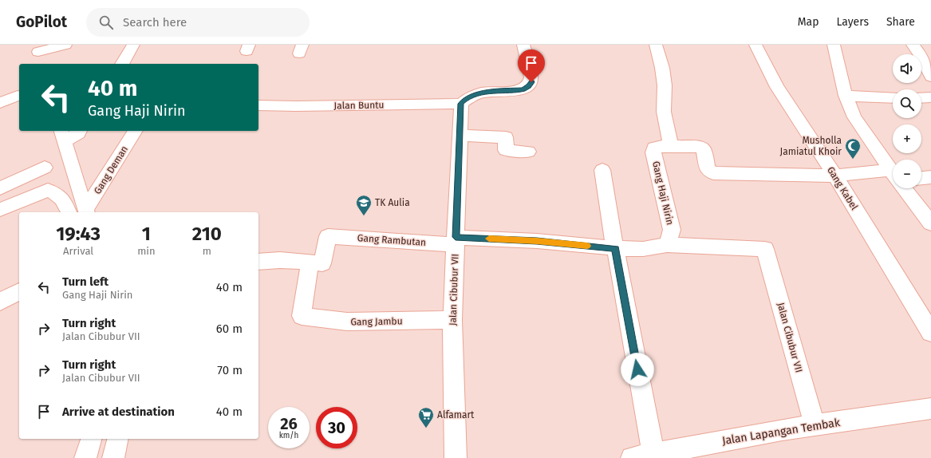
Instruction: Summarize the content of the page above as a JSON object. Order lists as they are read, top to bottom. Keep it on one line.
{"streets":{"street":["Jalan Buntu","Gang Deman","Gang Kabel","Gang Haji Nirin","Gang Rambutan","Jalan Cibubur VII","Gang Jambu","Jalan Lapangan Tembak"]},"crossings":[["Jalan Buntu","Jalan Cibubur VII"],["Gang Kabel","Gang Haji Nirin"],["Gang Haji Nirin","Jalan Cibubur VII"],["Gang Rambutan","Jalan Cibubur VII"],["Gang Rambutan","Gang Jambu"],["Jalan Cibubur VII","Gang Jambu"],["Jalan Cibubur VII","Jalan Lapangan Tembak"]],"places":{"mosque":["Musholla Jamiatul Khoir"],"school or university":["TK Aulia"],"supermarket":["Alfamart"]},"page":{"header":"GoPilot","search":"Search here","nav":["Map","Layers","Share"],"map_buttons":["+","−"],"turn":["40 m","Gang Haji Nirin"],"eta":["19:43","Arrival","1","min","210","m"],"list":[{"name":"Turn left","note":"Gang Haji Nirin","value":"40 m"},{"name":"Turn right","note":"Jalan Cibubur VII","value":"60 m"},{"name":"Turn right","note":"Jalan Cibubur VII","value":"70 m"},{"name":"Arrive at destination","value":"40 m"}],"speed":"26 km/h","limit":"30"}}
